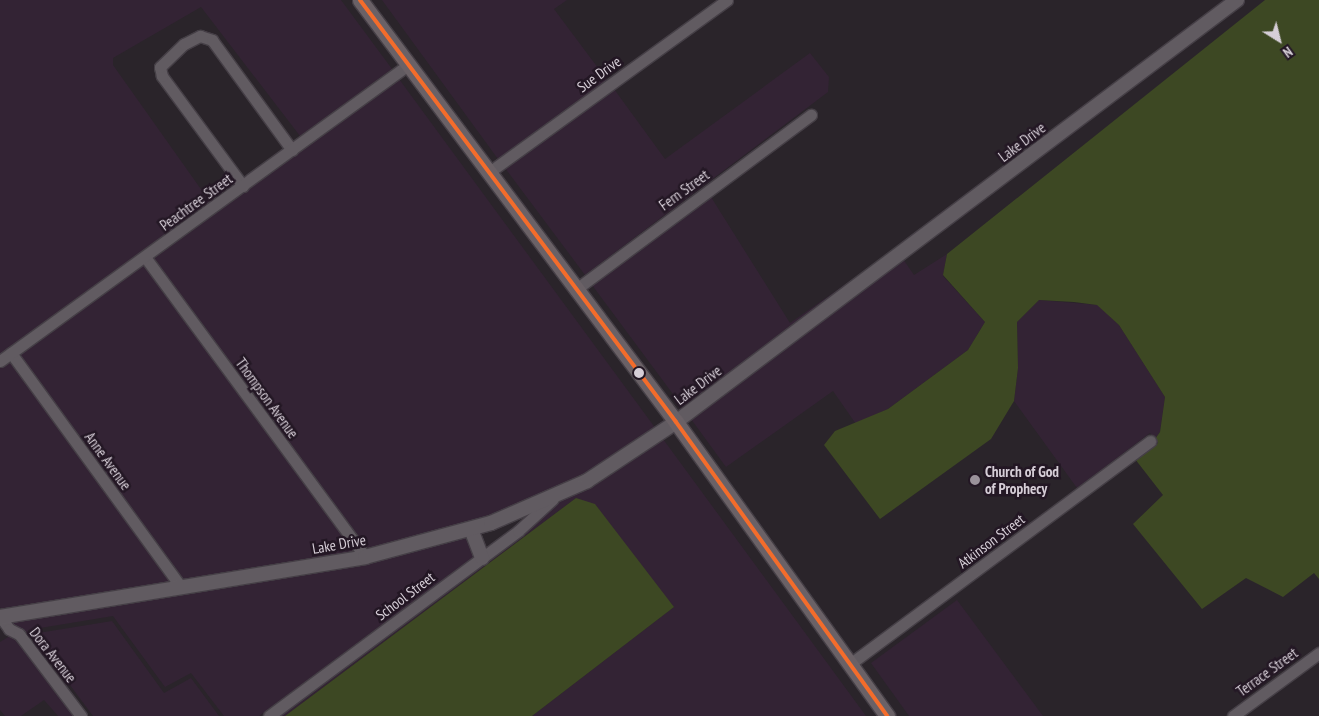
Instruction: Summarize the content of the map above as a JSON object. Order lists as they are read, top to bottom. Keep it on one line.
{"streets":{"street":["Sue Drive","Lake Drive","Fern Street","Peachtree Street","Thompson Avenue","Anne Avenue","Atkinson Street","School Street","Dora Avenue","Terrace Street"]},"crossings":[["Lake Drive","Thompson Avenue"],["Lake Drive","Anne Avenue"],["Lake Drive","School Street"],["Lake Drive","Dora Avenue"],["Peachtree Street","Thompson Avenue"],["Peachtree Street","Anne Avenue"]],"places":["Church of God of Prophecy"],"north":"bottom right"}
